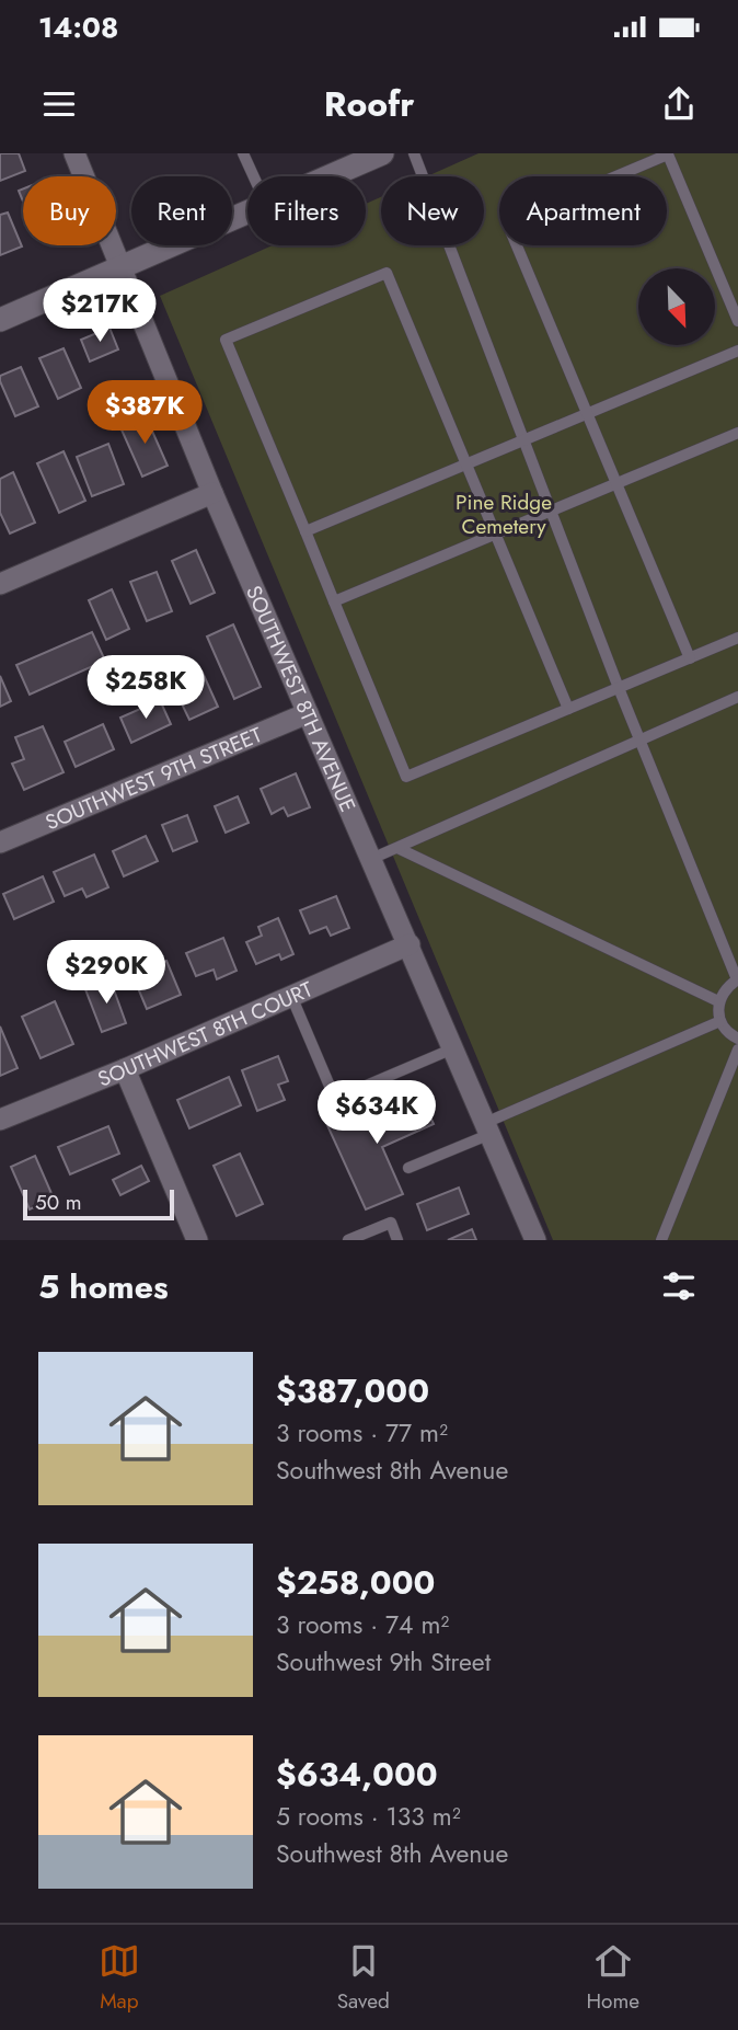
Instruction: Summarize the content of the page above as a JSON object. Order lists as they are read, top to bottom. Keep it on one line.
{"streets":{"street":["SOUTHWEST 8TH AVENUE","SOUTHWEST 9TH STREET","SOUTHWEST 8TH COURT"]},"crossings":[["SOUTHWEST 8TH AVENUE","SOUTHWEST 9TH STREET"],["SOUTHWEST 8TH AVENUE","SOUTHWEST 8TH COURT"]],"parks":["Pine Ridge Cemetery"],"scale_bar":"50 m","north":"bottom right","page":{"status":"14:08","header":"Roofr","chip":["Buy","Rent","Filters","New","Apartment"],"price":["$217K","$387K","$258K","$290K","$634K"],"scale":"50 m","heading":"5 homes","list":[{"name":"$387,000","note":"3 rooms · 77 m² · Southwest 8th Avenue"},{"name":"$258,000","note":"3 rooms · 74 m² · Southwest 9th Street"},{"name":"$634,000","note":"5 rooms · 133 m² · Southwest 8th Avenue"}],"tabs":["Map","Saved","Home"]}}
